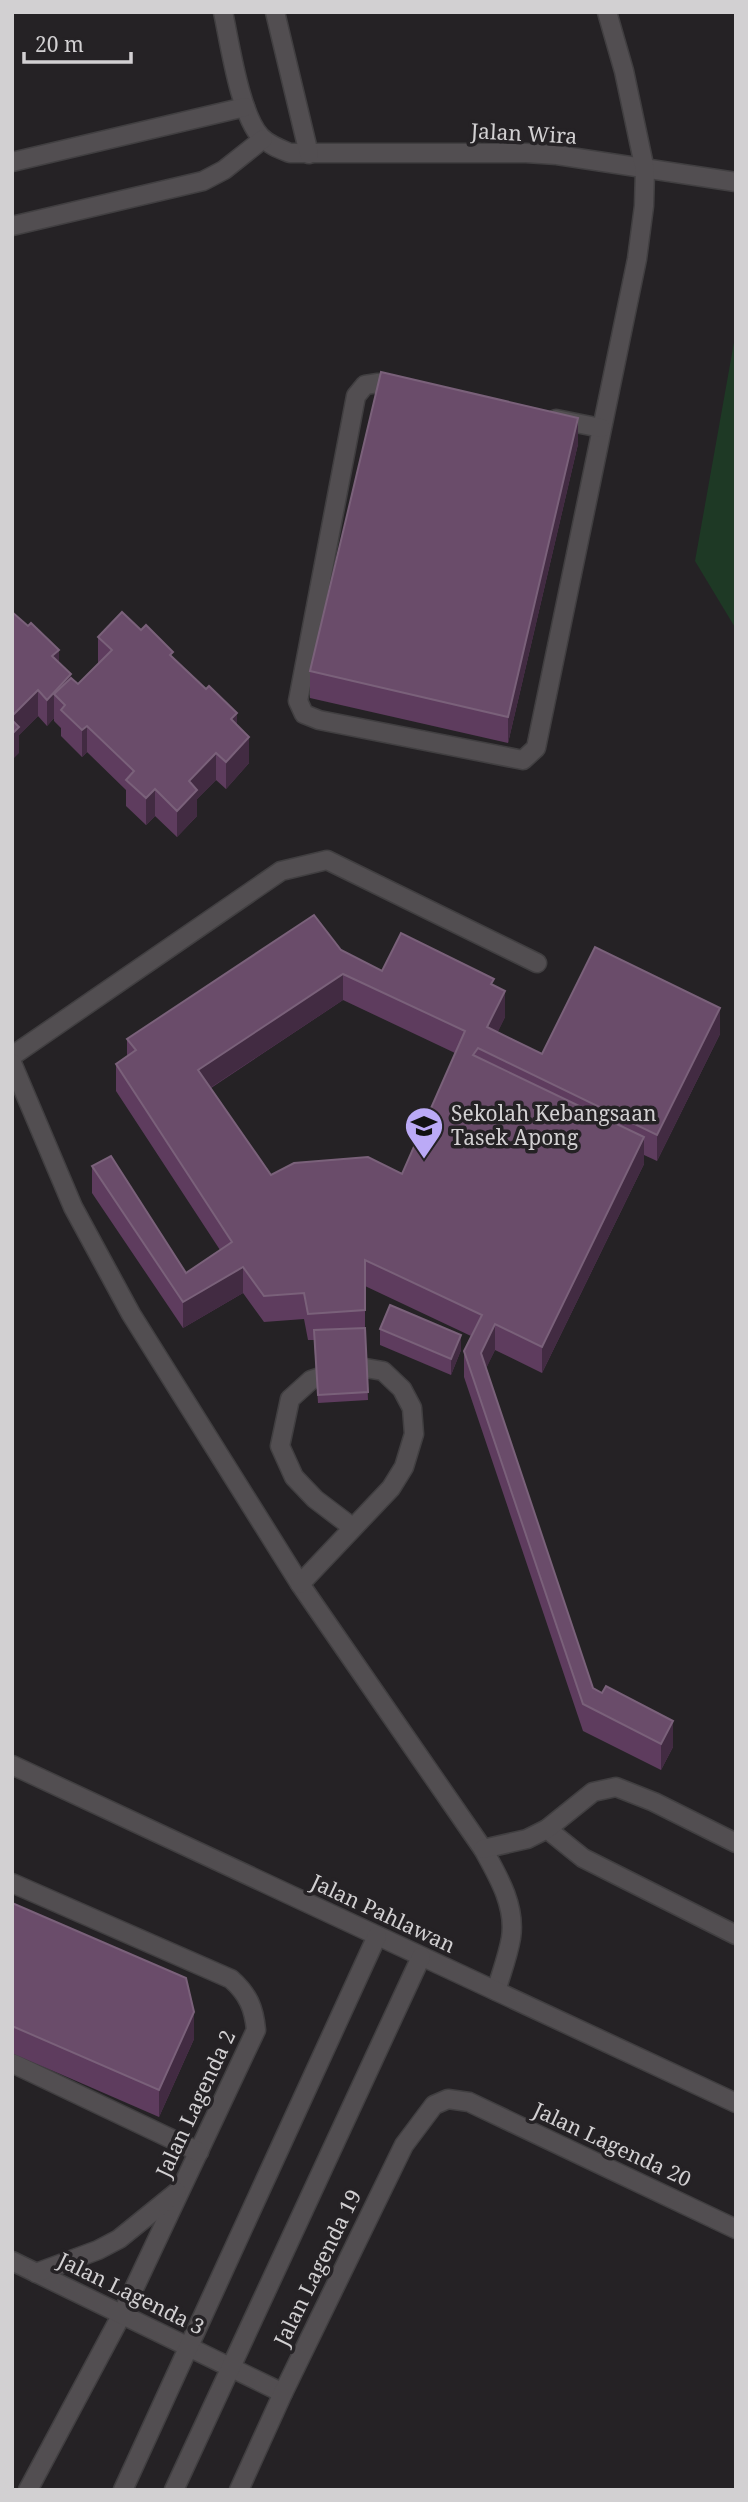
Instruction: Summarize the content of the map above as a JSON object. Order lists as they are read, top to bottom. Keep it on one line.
{"streets":{"street":["Jalan Wira","Jalan Pahlawan","Jalan Lagenda 2","Jalan Lagenda 20","Jalan Lagenda 19","Jalan Lagenda 3"]},"crossings":[["Jalan Lagenda 2","Jalan Lagenda 3"],["Jalan Lagenda 20","Jalan Lagenda 19"],["Jalan Lagenda 19","Jalan Lagenda 3"]],"places":{"school or university":["Sekolah Kebangsaan Tasek Apong"]},"scale_bar":"20 m"}
